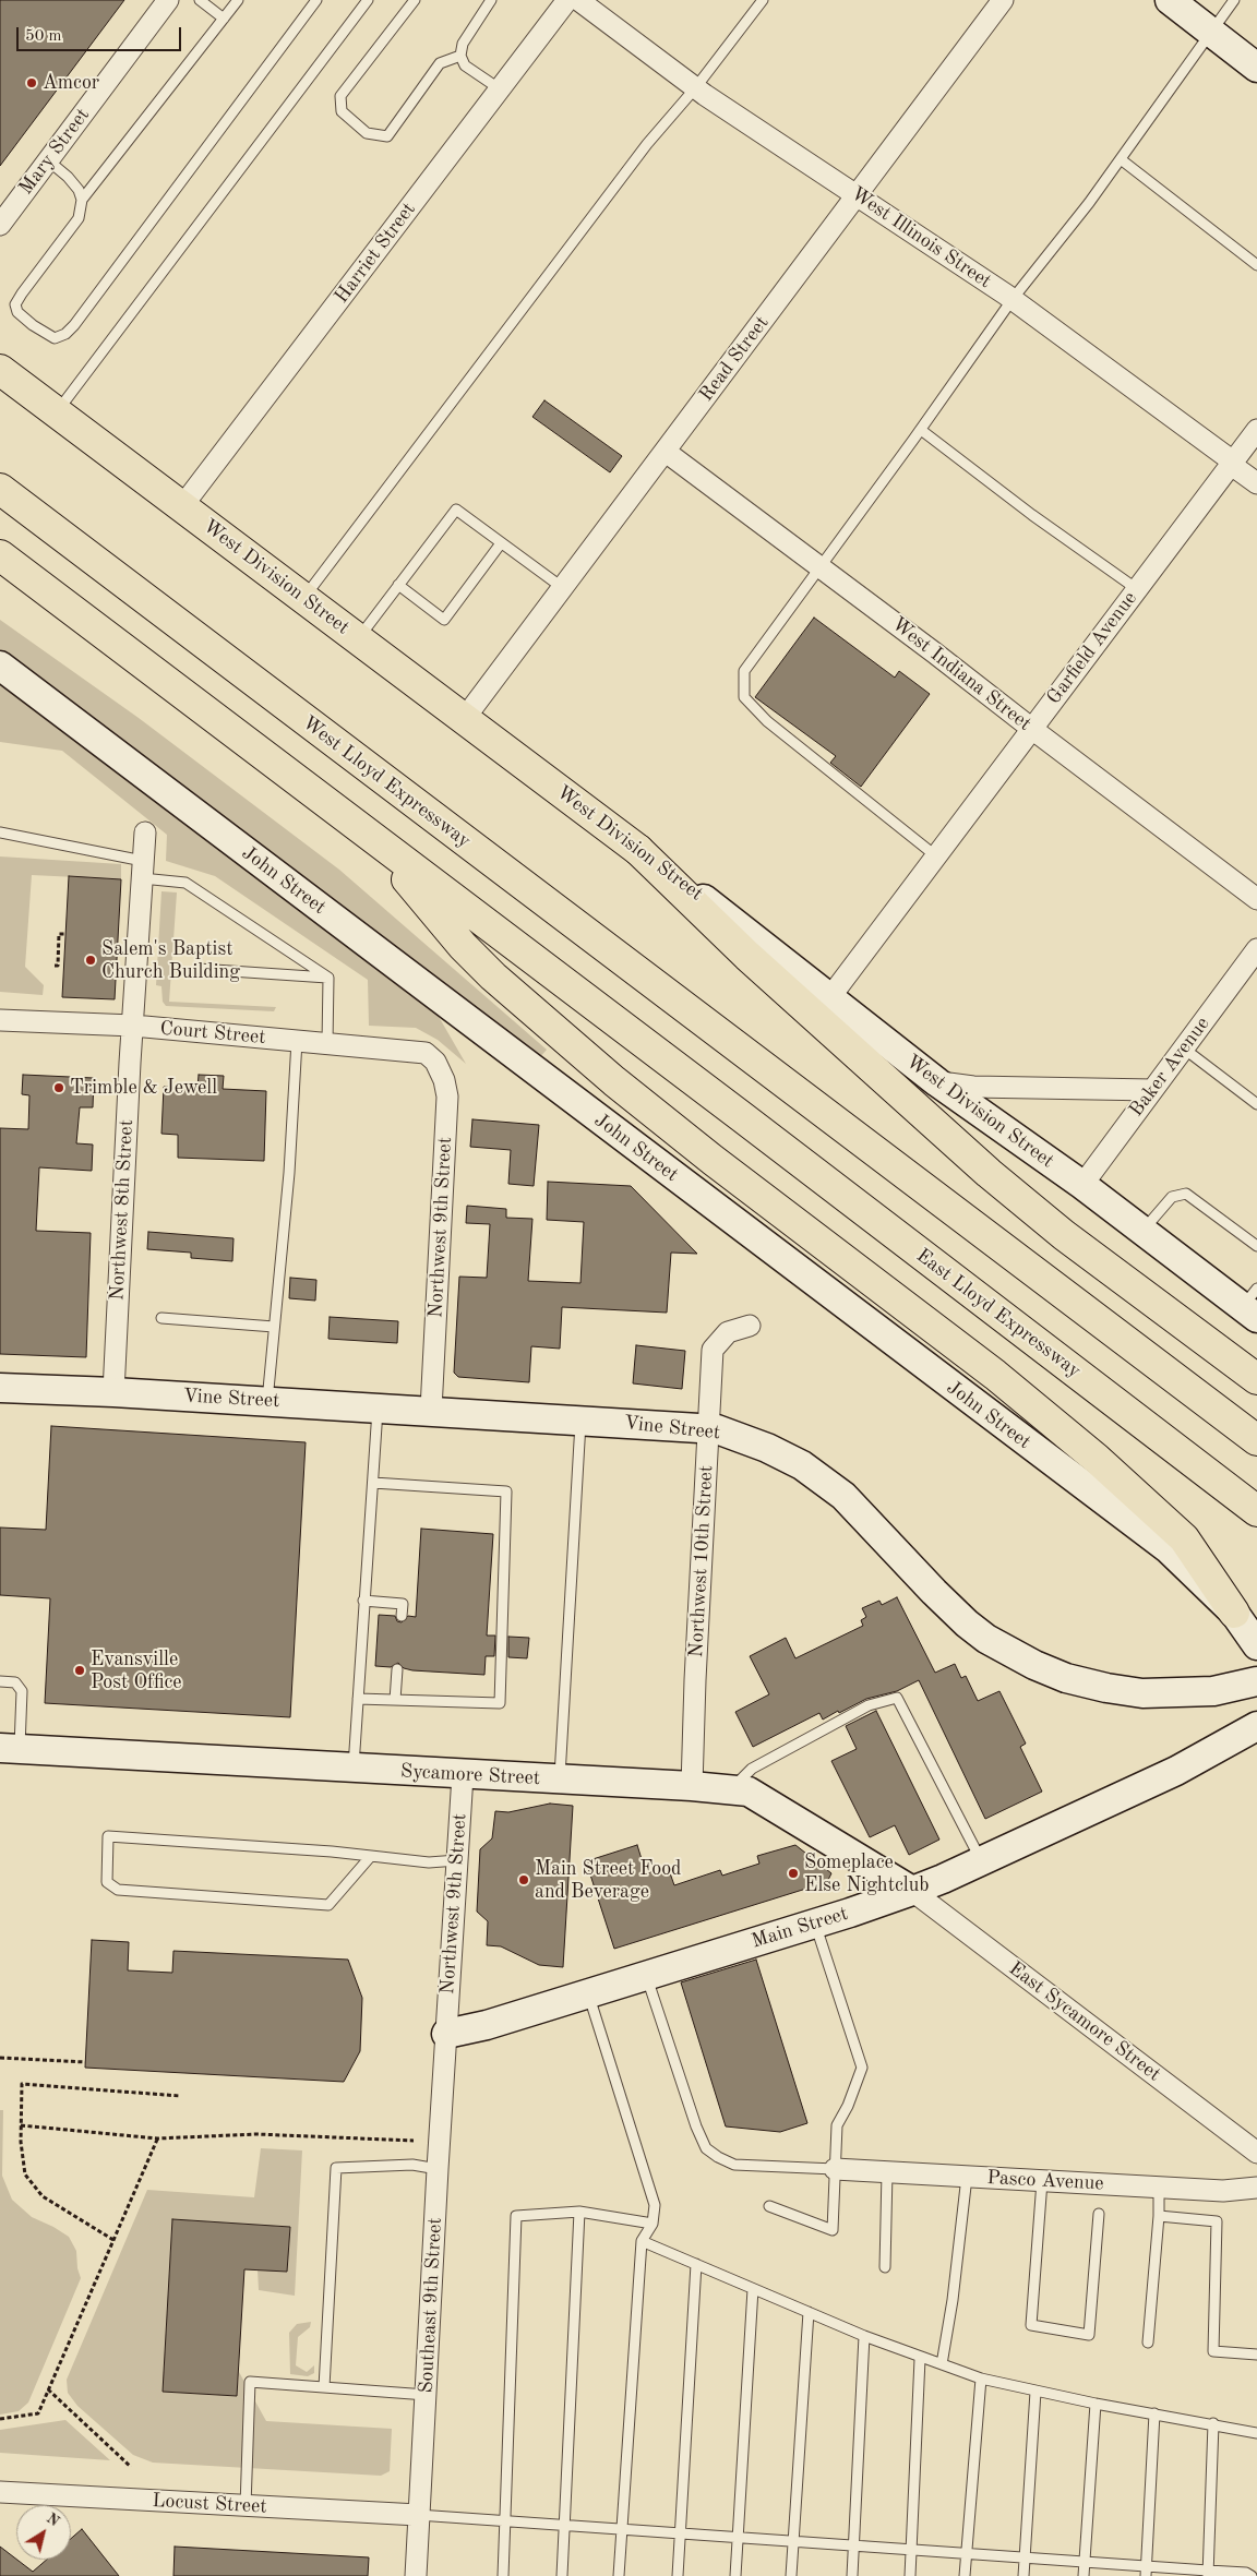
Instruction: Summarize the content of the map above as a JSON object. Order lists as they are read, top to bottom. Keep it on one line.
{"streets":{"main road":["West Division Street","West Lloyd Expressway","John Street","East Lloyd Expressway","Vine Street","Sycamore Street","Main Street"],"street":["Mary Street","West Illinois Street","Harriet Street","Read Street","Garfield Avenue","West Indiana Street","Court Street","Baker Avenue","Northwest 8th Street","Northwest 9th Street","Northwest 10th Street","East Sycamore Street","Pasco Avenue","Southeast 9th Street","Locust Street"]},"crossings":[["West Illinois Street","Read Street"],["West Illinois Street","Garfield Avenue"],["Harriet Street","West Division Street"],["Read Street","West Division Street"],["Read Street","West Indiana Street"],["West Division Street","Garfield Avenue"],["West Division Street","Baker Avenue"],["Garfield Avenue","West Indiana Street"],["Court Street","Northwest 8th Street"],["Court Street","Northwest 9th Street"],["Northwest 8th Street","Vine Street"],["Northwest 9th Street","Vine Street"],["Northwest 9th Street","Sycamore Street"],["Northwest 9th Street","Main Street"],["Northwest 9th Street","Southeast 9th Street"],["Vine Street","Northwest 10th Street"],["Northwest 10th Street","Sycamore Street"],["Sycamore Street","Main Street"],["Sycamore Street","East Sycamore Street"],["Main Street","East Sycamore Street"],["Main Street","Southeast 9th Street"],["Southeast 9th Street","Locust Street"]],"places":["Amcor","Salem's Baptist Church Building","Trimble & Jewell","Evansville Post Office","Someplace Else Nightclub","Main Street Food and Beverage"],"scale_bar":"50 m","north":"top right"}
